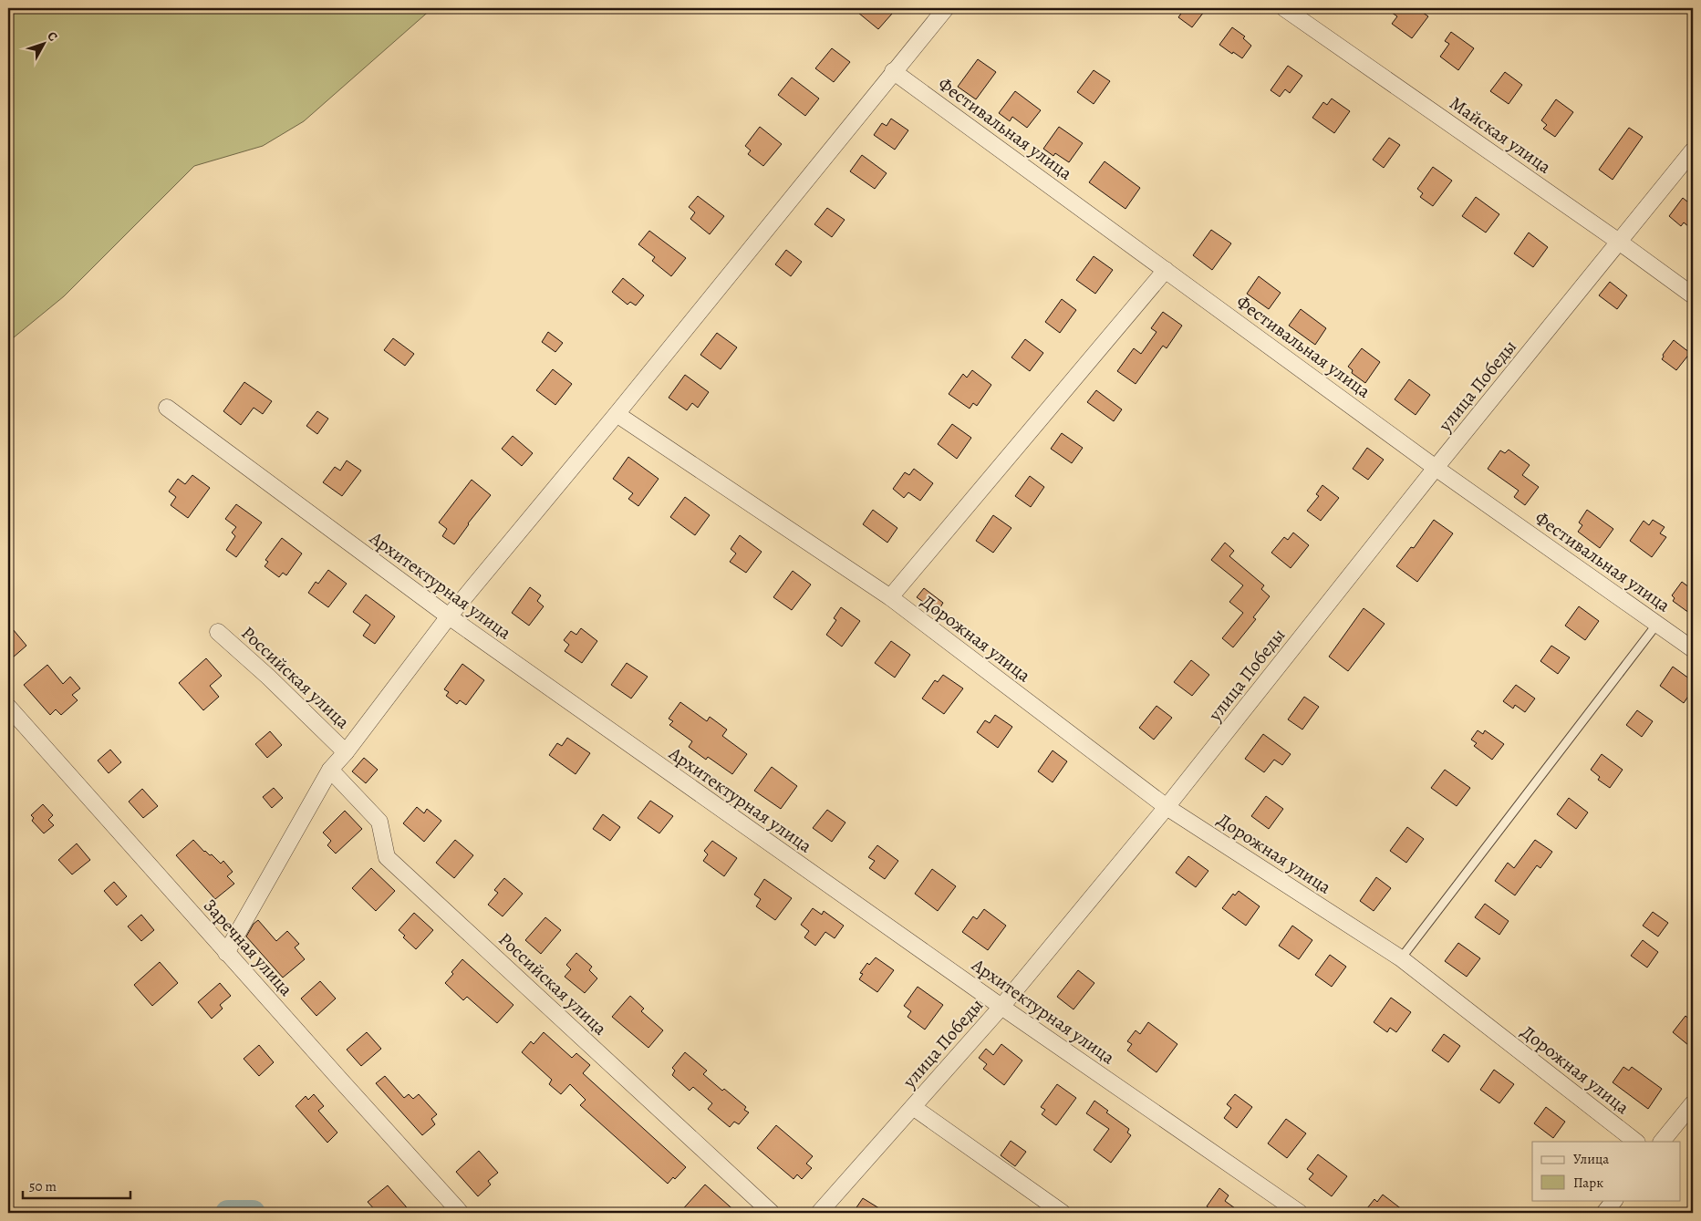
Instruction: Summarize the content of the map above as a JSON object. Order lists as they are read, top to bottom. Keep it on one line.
{"streets":{"street":["Фестивальная улица","Майская улица","улица Победы","Архитектурная улица","Дорожная улица","Российская улица","Заречная улица"]},"crossings":[["Фестивальная улица","улица Победы"],["Фестивальная улица","Дорожная улица"],["Майская улица","улица Победы"],["улица Победы","Архитектурная улица"],["улица Победы","Дорожная улица"]],"legend":["Улица","Парк"],"scale_bar":"50 m","north":"top right"}
